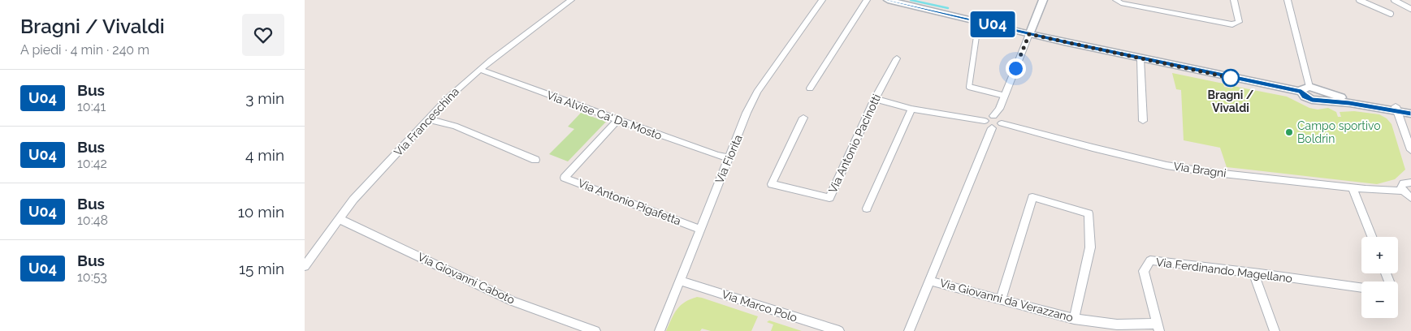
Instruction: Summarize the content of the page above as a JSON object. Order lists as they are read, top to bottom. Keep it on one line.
{"streets":{"street":["Via Alvise Ca' Da Mosto","Via Franceschina","Via Antonio Pacinotti","Via Fiorita","Via Bragni","Via Antonio Pigafetta","Via Ferdinando Magellano","Via Giovanni Caboto","Via Giovanni da Verazzano","Via Marco Polo"]},"crossings":[["Via Alvise Ca' Da Mosto","Via Franceschina"],["Via Alvise Ca' Da Mosto","Via Fiorita"],["Via Alvise Ca' Da Mosto","Via Antonio Pigafetta"],["Via Franceschina","Via Giovanni Caboto"],["Via Fiorita","Via Antonio Pigafetta"],["Via Fiorita","Via Marco Polo"],["Via Ferdinando Magellano","Via Giovanni da Verazzano"]],"places":["Bragni / Vivaldi","Campo sportivo Boldrin"],"lines":["bus line U04"],"page":{"heading":["Bragni / Vivaldi","A piedi · 4 min · 240 m"],"on_map":"U04","list":[{"mark":"U04","name":"Bus","note":"10:41","value":"3 min"},{"mark":"U04","name":"Bus","note":"10:42","value":"4 min"},{"mark":"U04","name":"Bus","note":"10:48","value":"10 min"},{"mark":"U04","name":"Bus","note":"10:53","value":"15 min"}],"map_buttons":["+","−"]}}
